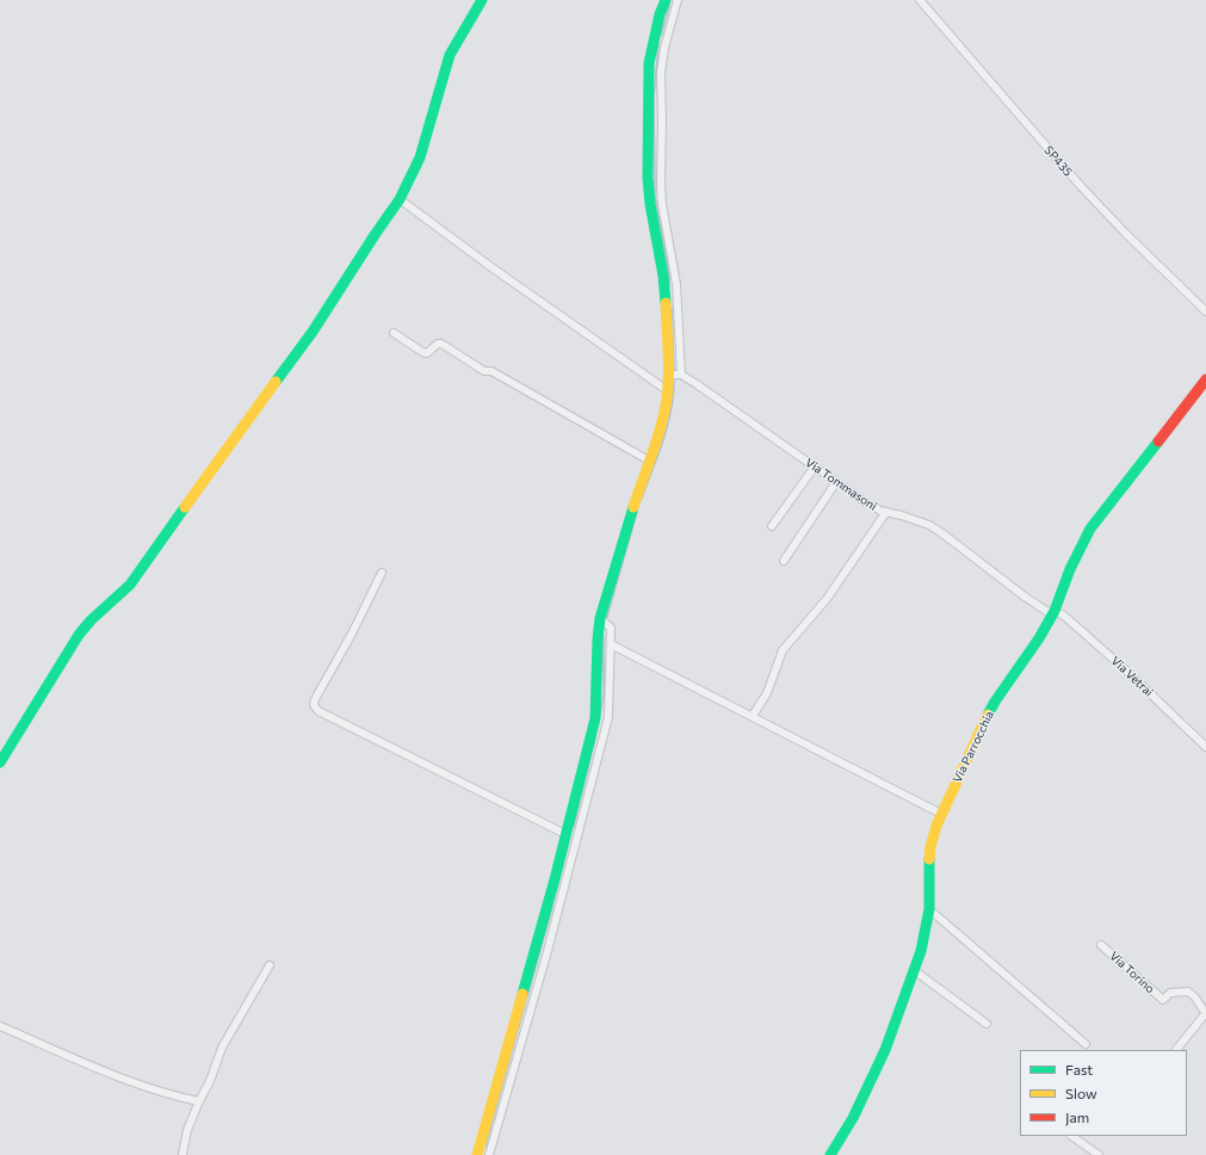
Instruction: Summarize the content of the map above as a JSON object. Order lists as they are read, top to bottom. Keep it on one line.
{"streets":{"street":["SP435","Via Tommasoni","Via Vetrai","Via Parrocchia","Via Torino"]},"crossings":[["Via Tommasoni","Via Vetrai"],["Via Tommasoni","Via Parrocchia"],["Via Vetrai","Via Parrocchia"]],"legend":["Fast","Slow","Jam"]}
